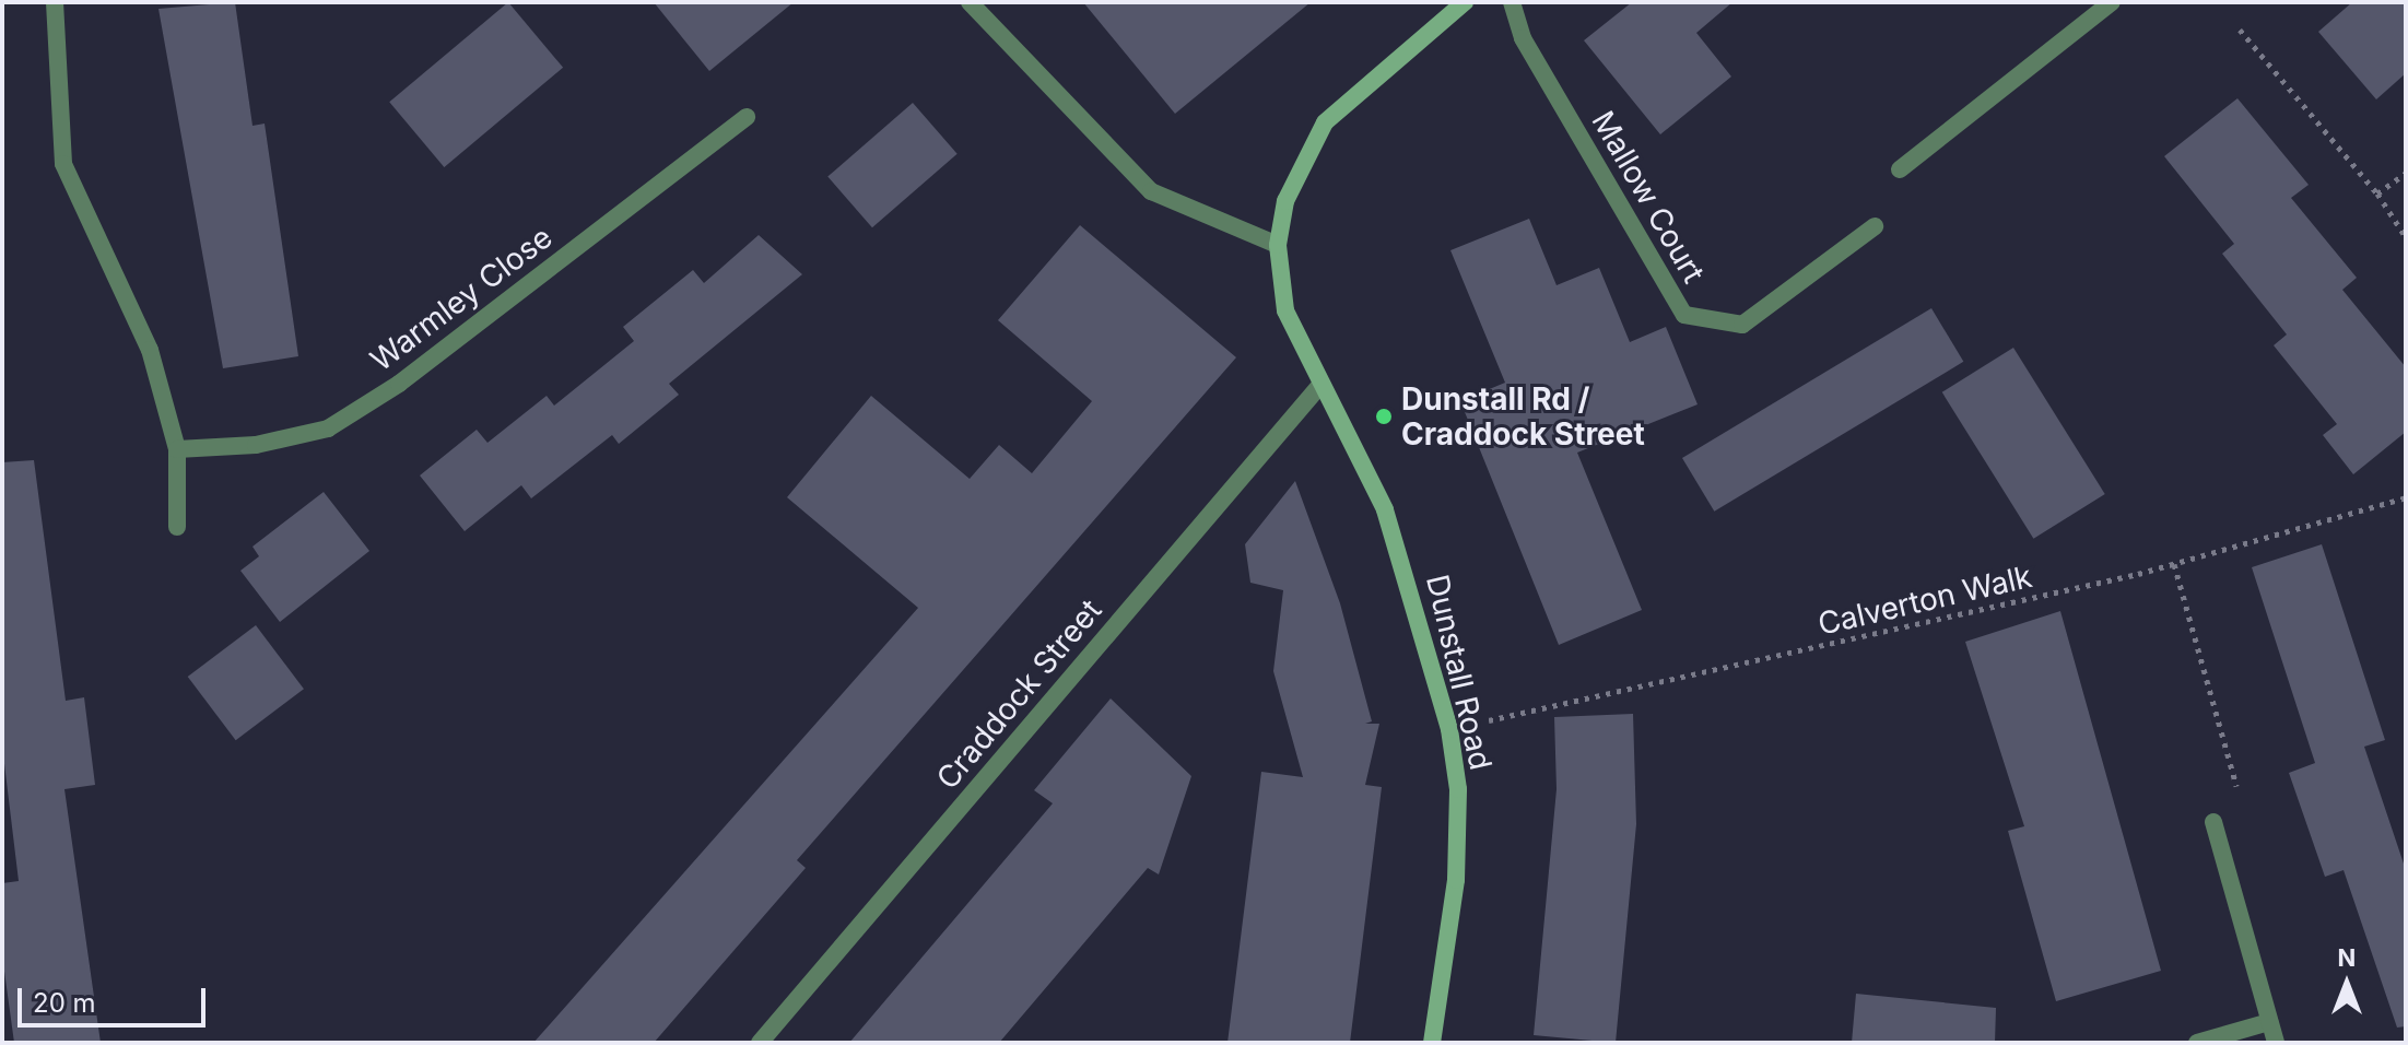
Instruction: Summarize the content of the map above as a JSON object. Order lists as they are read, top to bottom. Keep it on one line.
{"streets":{"street":["Mallow Court","Warmley Close","Dunstall Road","Craddock Street"],"path":["Calverton Walk"]},"crossings":[["Calverton Walk","Dunstall Road"],["Dunstall Road","Craddock Street"]],"places":["Dunstall Rd / Craddock Street"],"scale_bar":"20 m","north":"top"}
